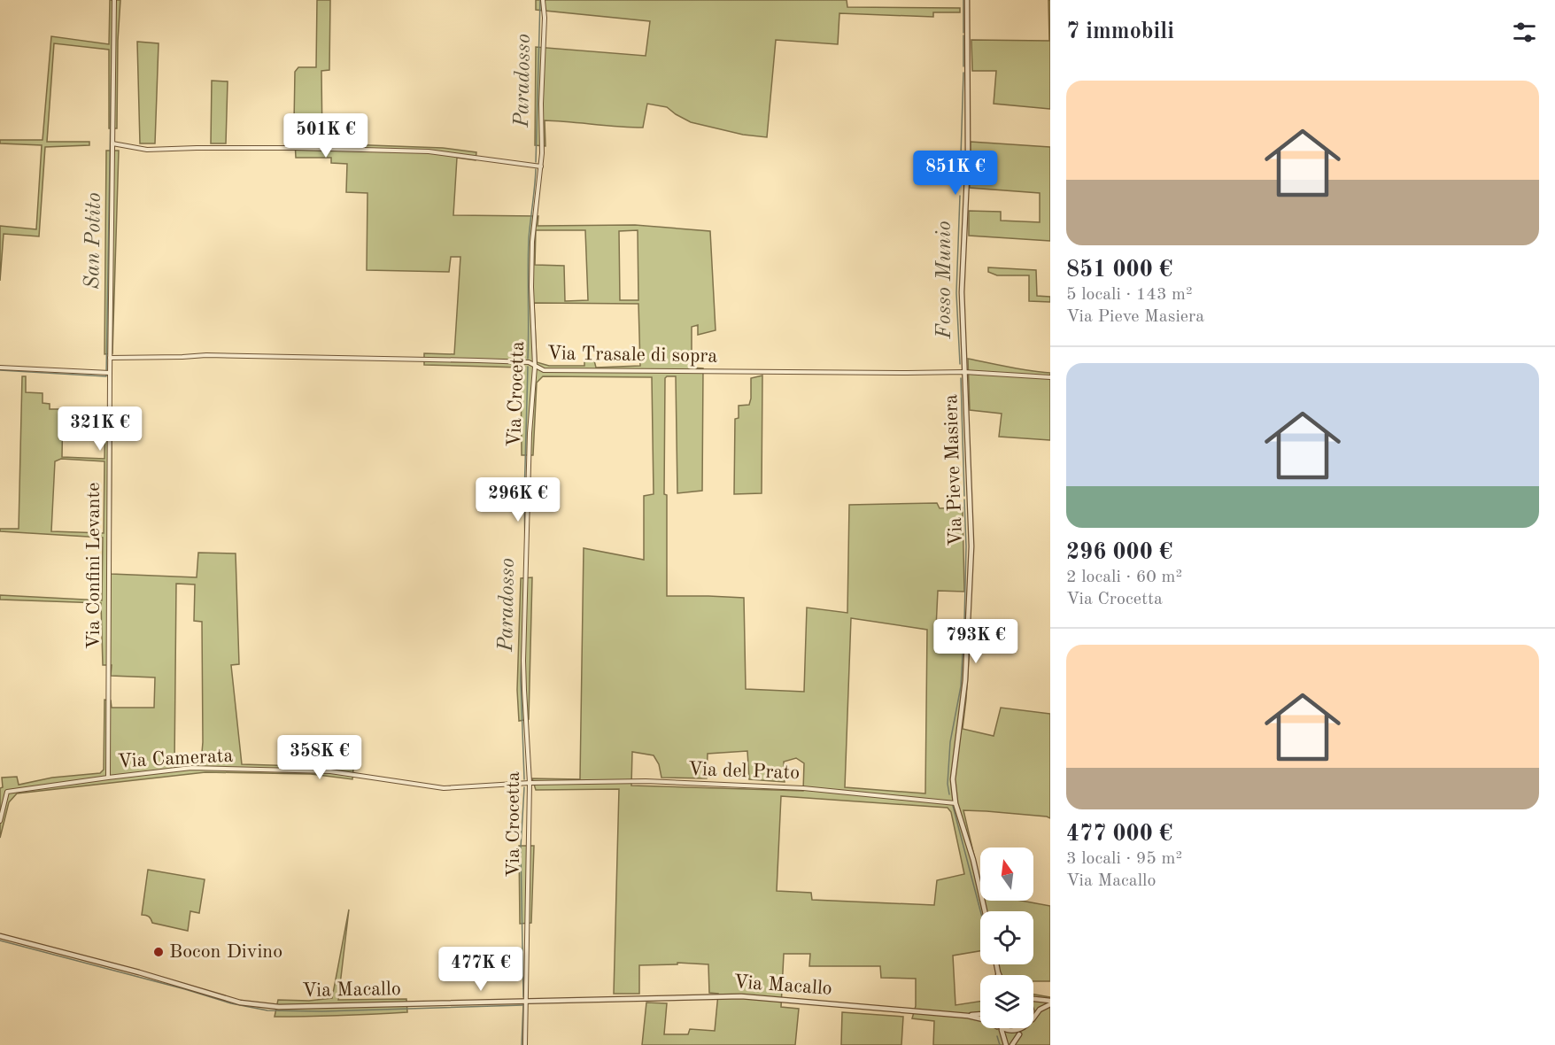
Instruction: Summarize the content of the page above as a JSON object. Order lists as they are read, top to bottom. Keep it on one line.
{"streets":{"street":["Via Trasale di sopra","Via Crocetta","Via Pieve Masiera","Via Confini Levante","Via Camerata","Via del Prato","Via Macallo"]},"crossings":[["Via Trasale di sopra","Via Crocetta"],["Via Trasale di sopra","Via Pieve Masiera"],["Via Trasale di sopra","Via Confini Levante"],["Via Crocetta","Via Camerata"],["Via Crocetta","Via del Prato"],["Via Crocetta","Via Macallo"],["Via Pieve Masiera","Via del Prato"],["Via Confini Levante","Via Camerata"],["Via Camerata","Via del Prato"]],"water":["Paradosso","San Potito","Fosso Munio"],"places":["Bocon Divino"],"north":"top","page":{"heading":"7 immobili","list":[{"name":"851 000 €","note":"5 locali · 143 m² · Via Pieve Masiera"},{"name":"296 000 €","note":"2 locali · 60 m² · Via Crocetta"},{"name":"477 000 €","note":"3 locali · 95 m² · Via Macallo"}],"price":["501K €","851K €","321K €","296K €","793K €","358K €","477K €"]}}
